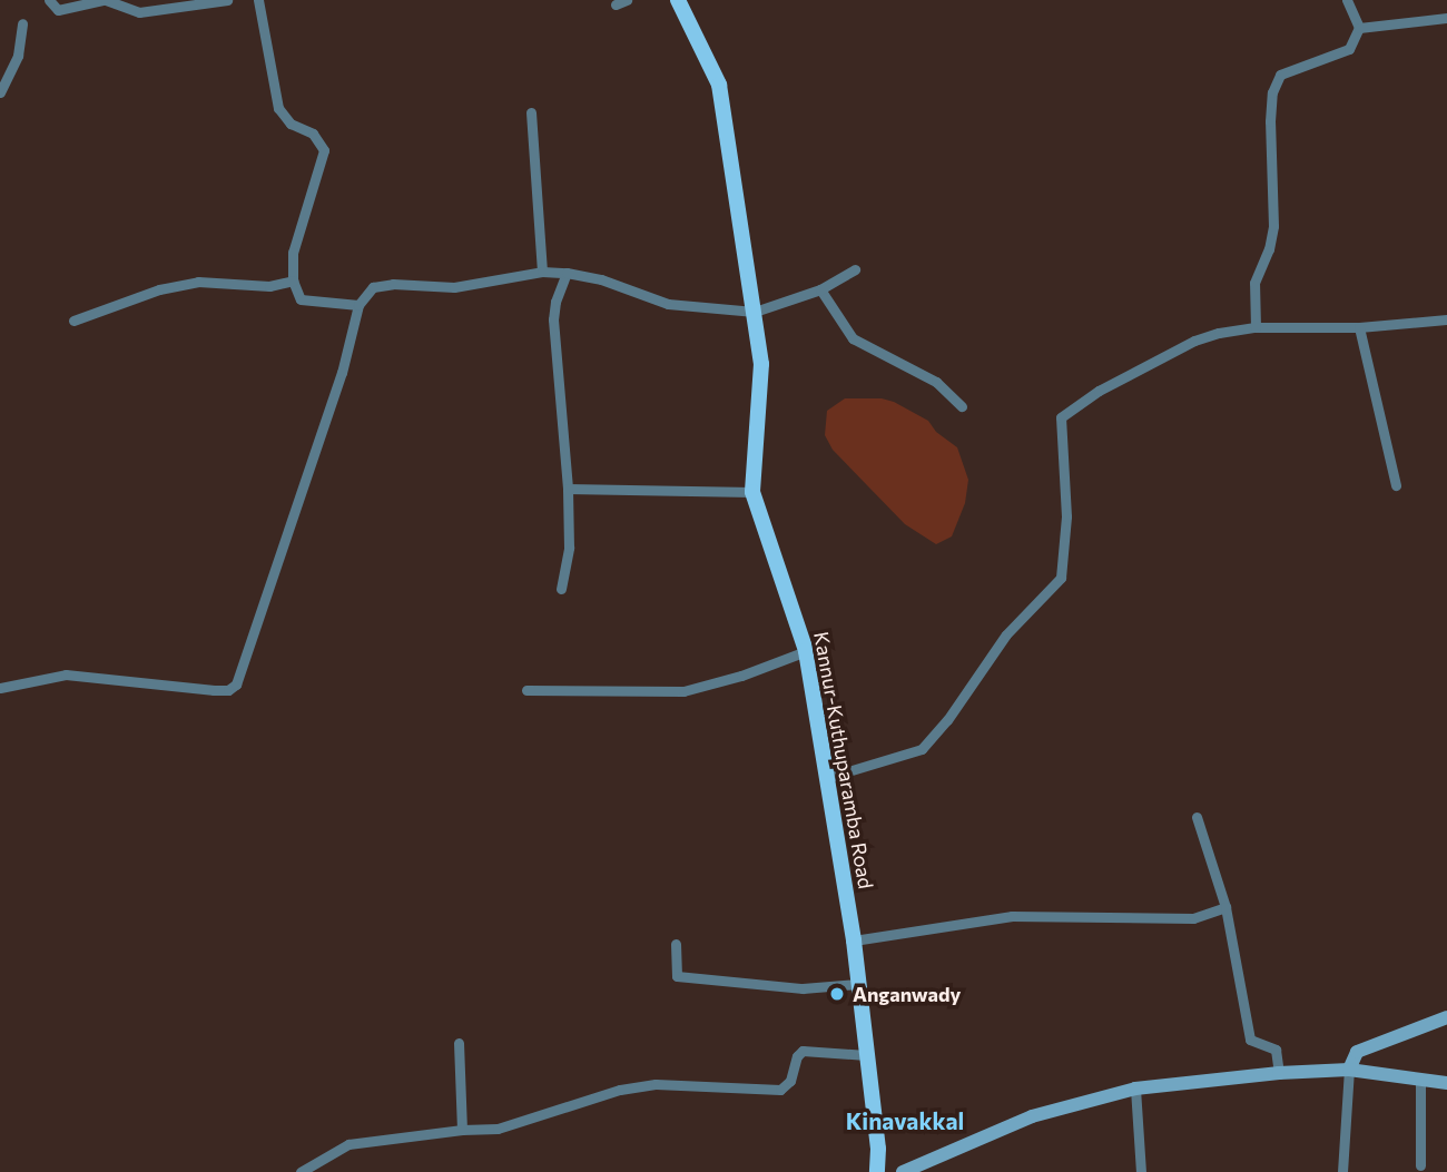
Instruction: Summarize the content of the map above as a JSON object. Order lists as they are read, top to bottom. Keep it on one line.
{"streets":{"main road":["Kannur-Kuthuparamba Road"]},"districts":["Kinavakkal"],"places":["Anganwady"]}
